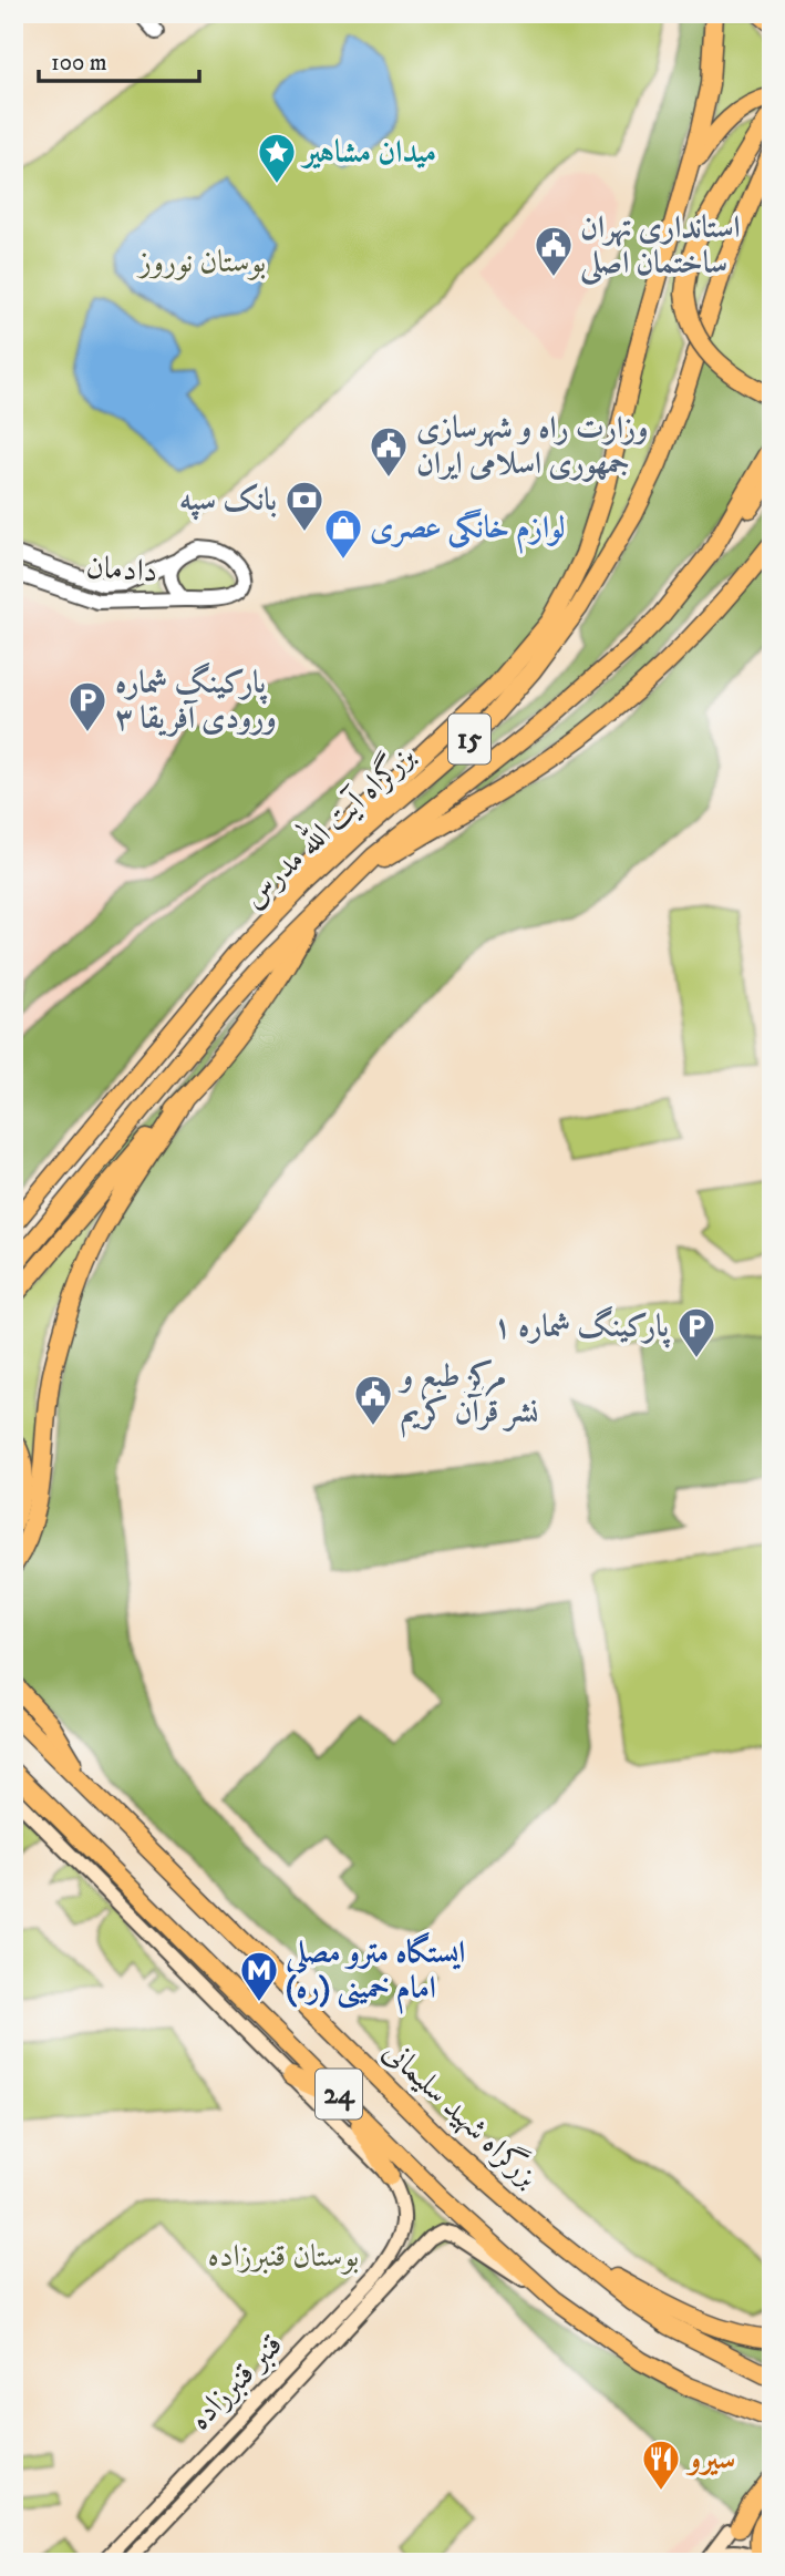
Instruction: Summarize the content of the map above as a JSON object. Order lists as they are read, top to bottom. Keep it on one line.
{"streets":{"highway":["15","بزرگراه آیت الله مدرس","24","بزرگراه شهید سلیمانی"],"main road":["قنبر قنبرزاده"],"street":["دادمان"]},"crossings":[["24","قنبر قنبرزاده"]],"parks":["بوستان نوروز","بوستان قنبرزاده"],"places":{"place":["میدان مشاهیر"],"public building":["استانداری تهران ساختمان اصلی","وزارت راه و شهرسازی جمهوری اسلامی ایران","مرکز طبع و نشر قرآن کریم"],"bank":["بانک سپه"],"shop":["لوازم خانگی عصری"],"parking":["پارکینگ شماره ۳ ورودی آفریقا","پارکینگ شماره ۱"],"metro station":["ایستگاه مترو مصلی امام خمینی (ره)"],"restaurant":["سیرو"]},"scale_bar":"100 m"}
